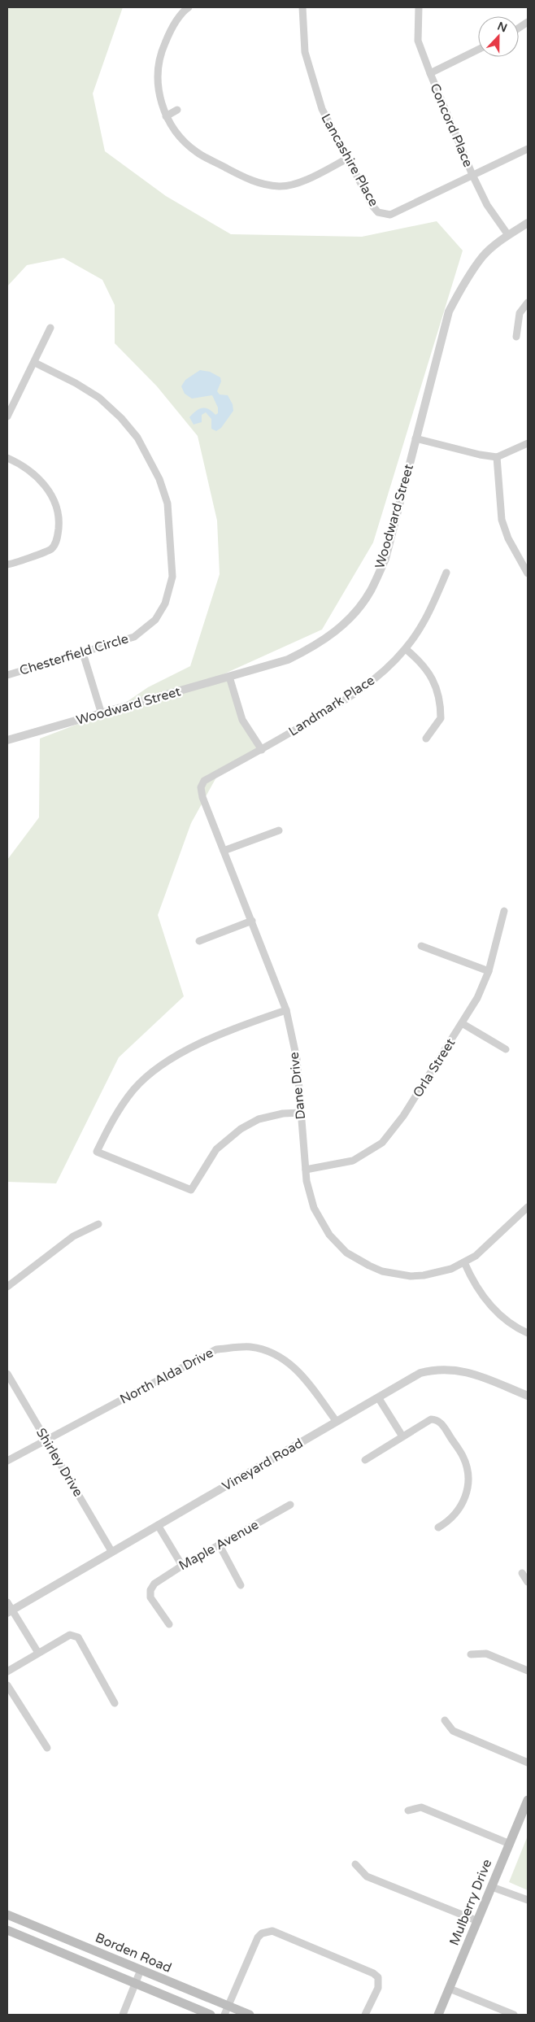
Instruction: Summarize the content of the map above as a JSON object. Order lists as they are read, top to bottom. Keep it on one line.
{"streets":{"main road":["Mulberry Drive","Borden Road"],"street":["Concord Place","Lancashire Place","Woodward Street","Chesterfield Circle","Landmark Place","Orla Street","Dane Drive","North Alda Drive","Shirley Drive","Vineyard Road","Maple Avenue"]},"crossings":[["Concord Place","Lancashire Place"],["Concord Place","Woodward Street"],["Landmark Place","Dane Drive"],["Orla Street","Dane Drive"],["North Alda Drive","Shirley Drive"],["North Alda Drive","Vineyard Road"],["Shirley Drive","Vineyard Road"]],"north":"top"}
